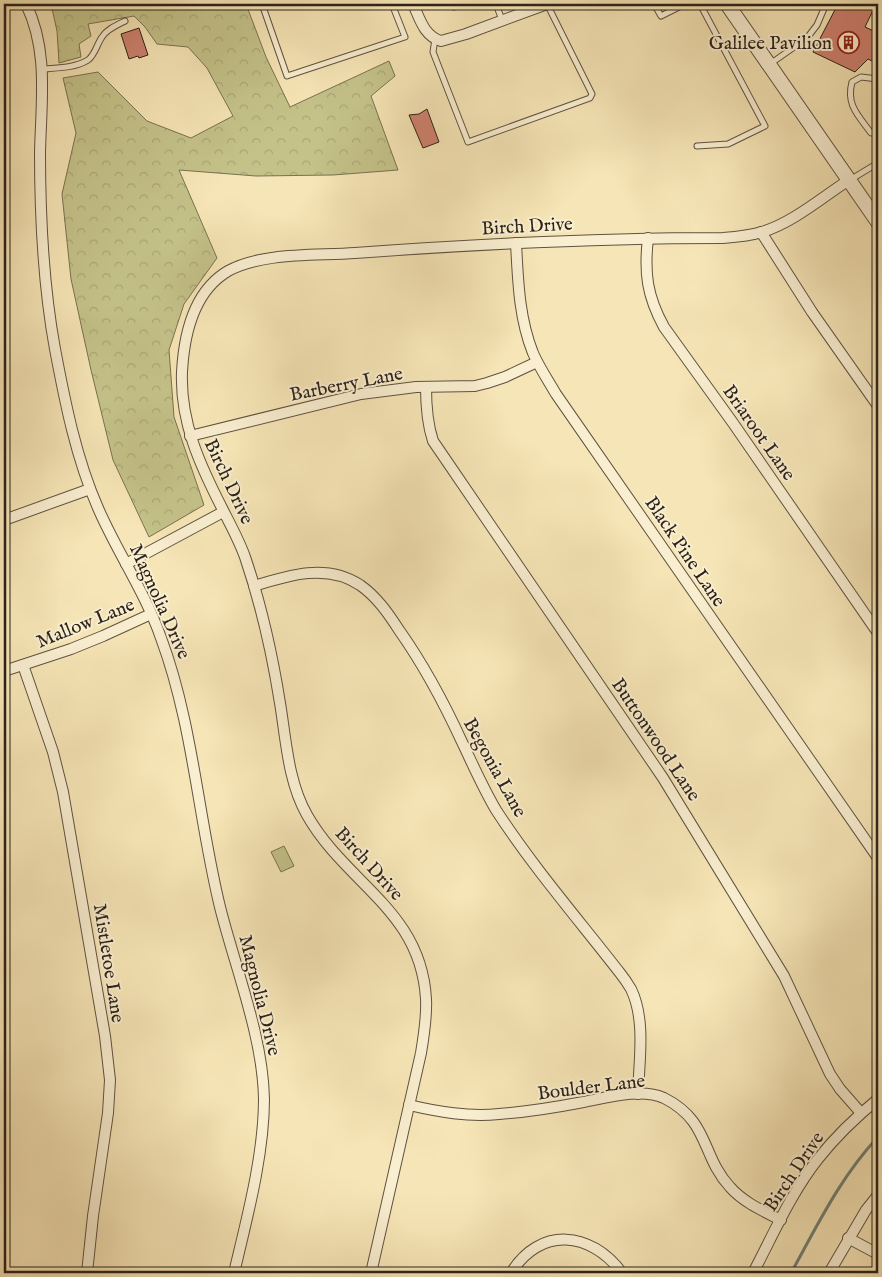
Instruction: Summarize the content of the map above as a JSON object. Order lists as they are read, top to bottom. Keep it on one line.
{"streets":{"street":["Birch Drive","Barberry Lane","Briaroot Lane","Black Pine Lane","Magnolia Drive","Mallow Lane","Buttonwood Lane","Begonia Lane","Mistletoe Lane","Boulder Lane"]},"crossings":[["Birch Drive","Barberry Lane"],["Birch Drive","Briaroot Lane"],["Birch Drive","Black Pine Lane"],["Birch Drive","Buttonwood Lane"],["Birch Drive","Begonia Lane"],["Birch Drive","Boulder Lane"],["Barberry Lane","Black Pine Lane"],["Barberry Lane","Buttonwood Lane"],["Magnolia Drive","Mallow Lane"],["Mallow Lane","Mistletoe Lane"],["Begonia Lane","Boulder Lane"]],"places":{"building":["Galilee Pavilion"]}}
